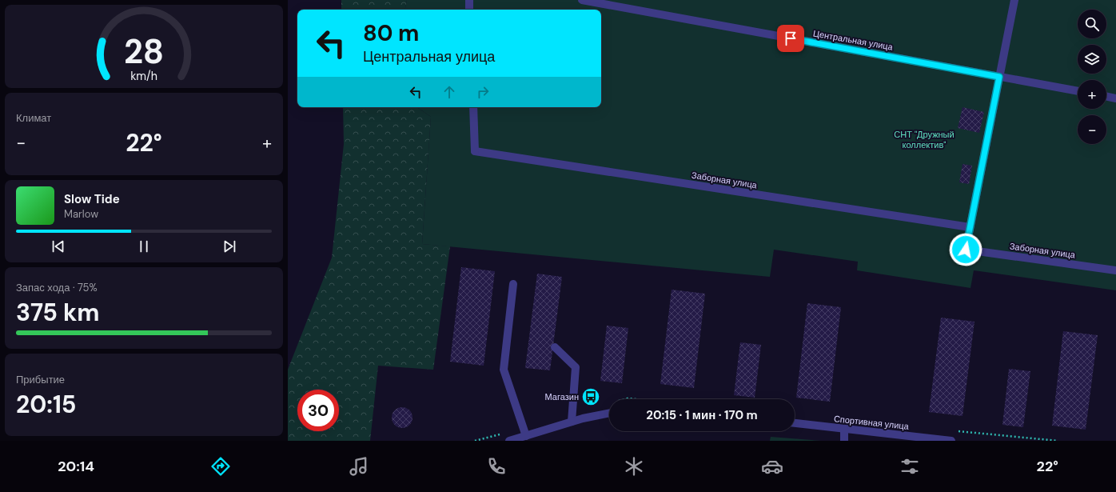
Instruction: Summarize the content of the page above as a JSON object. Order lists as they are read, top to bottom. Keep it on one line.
{"streets":{"street":["Центральная улица","Заборная улица","Спортивная улица"]},"parks":["СНТ \"Дружный коллектив\""],"places":{"bus stop":["Магазин"]},"page":{"map_buttons":["+","−"],"turn":["80 m","Центральная улица"],"tile":["Климат",["Запас хода · 75%","375 km"],["Прибытие","20:15"]],"heat":["−","22°","+"],"song":["Slow Tide","Marlow"],"limit":"30","trip":"20:15 · 1 мин · 170 m","tabs":["20:14","22°"],"gauge":["28","km/h"]}}
